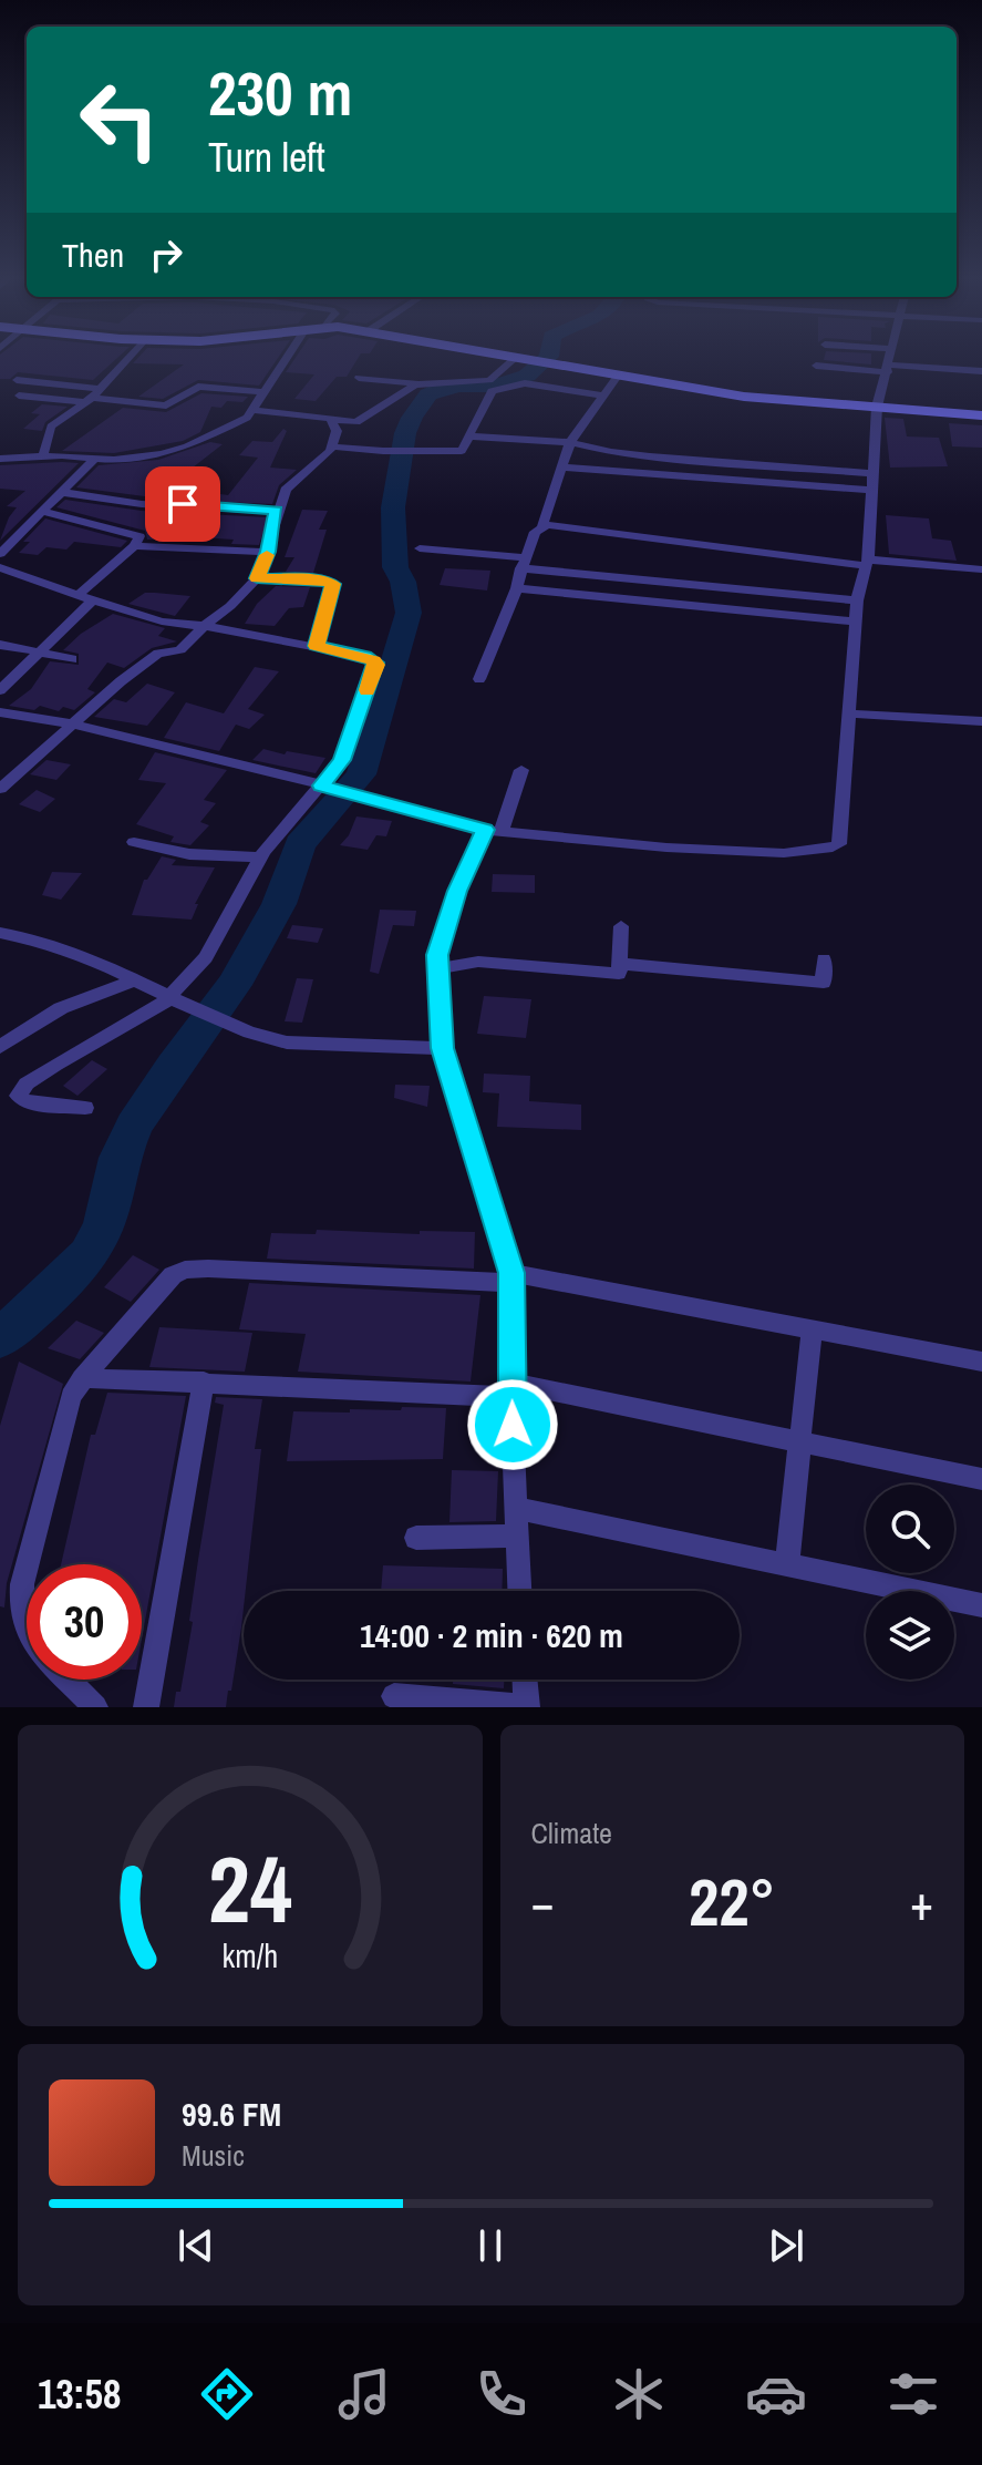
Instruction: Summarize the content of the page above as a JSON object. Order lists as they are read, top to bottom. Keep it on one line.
{"page":{"turn":["230 m","Turn left"],"then":"Then","limit":"30","trip":"14:00 · 2 min · 620 m","tile":"Climate","heat":["−","22°","+"],"song":["99.6 FM","Music"],"tabs":"13:58","gauge":["24","km/h"]}}
